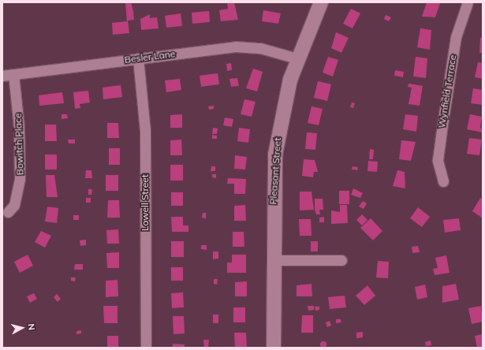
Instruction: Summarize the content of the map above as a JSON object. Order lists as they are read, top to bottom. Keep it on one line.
{"streets":{"street":["Besler Lane","Wynfield Terrace","Bowitch Place","Pleasant Street","Lowell Street"]},"crossings":[["Besler Lane","Bowitch Place"],["Besler Lane","Pleasant Street"],["Besler Lane","Lowell Street"]],"north":"right"}
